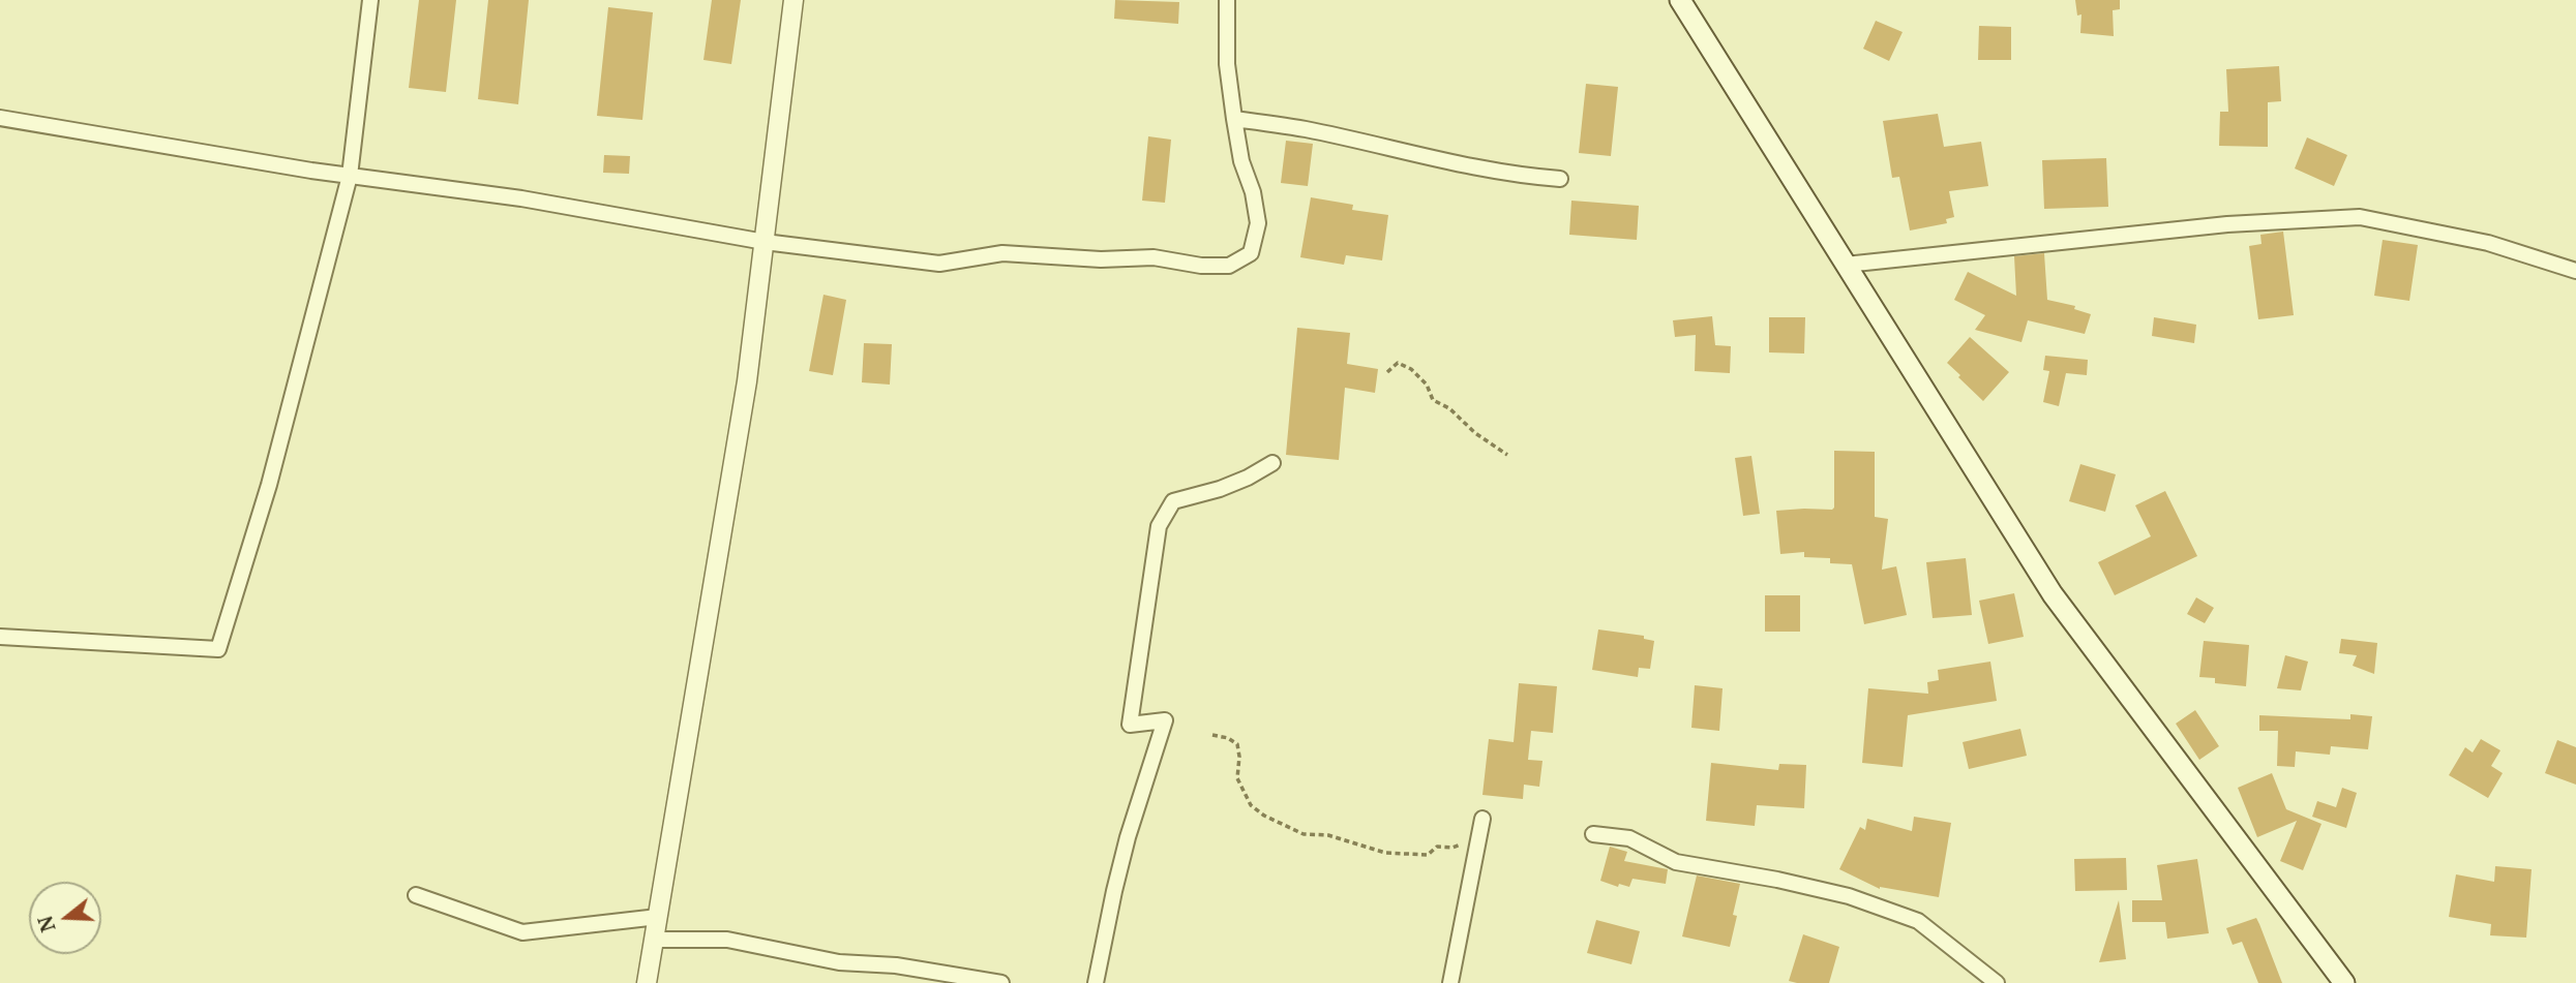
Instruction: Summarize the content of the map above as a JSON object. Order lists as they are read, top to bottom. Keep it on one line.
{"north":"left"}
